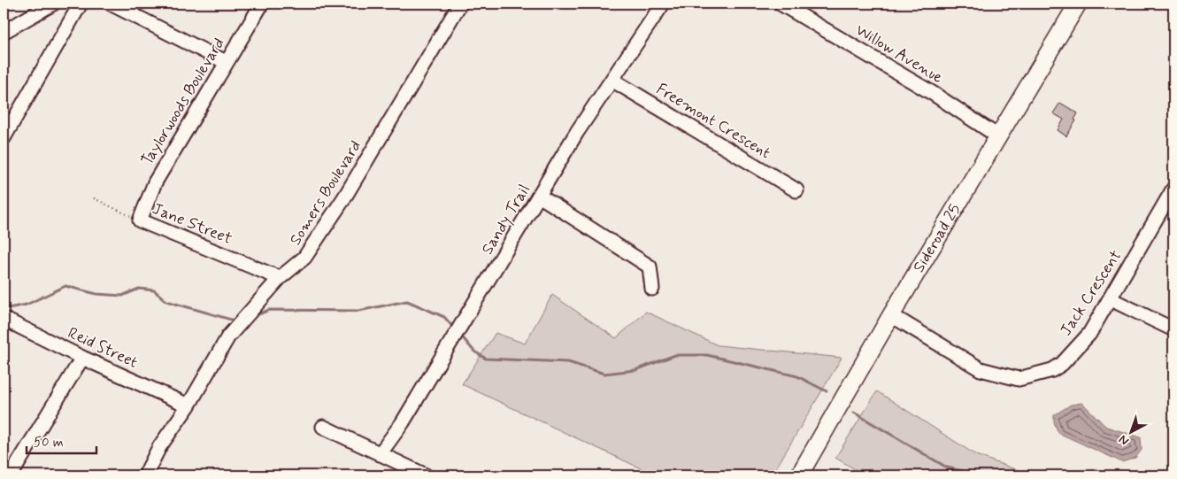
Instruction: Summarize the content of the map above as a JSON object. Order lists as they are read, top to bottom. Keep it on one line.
{"streets":{"main road":["Sideroad 25"],"street":["Willow Avenue","Taylorwoods Boulevard","Freemont Crescent","Somers Boulevard","Sandy Trail","Jane Street","Jack Crescent","Reid Street"]},"crossings":[["Willow Avenue","Sideroad 25"],["Taylorwoods Boulevard","Jane Street"],["Freemont Crescent","Sandy Trail"],["Somers Boulevard","Jane Street"],["Somers Boulevard","Reid Street"],["Sideroad 25","Jack Crescent"]],"scale_bar":"50 m","north":"bottom left"}
